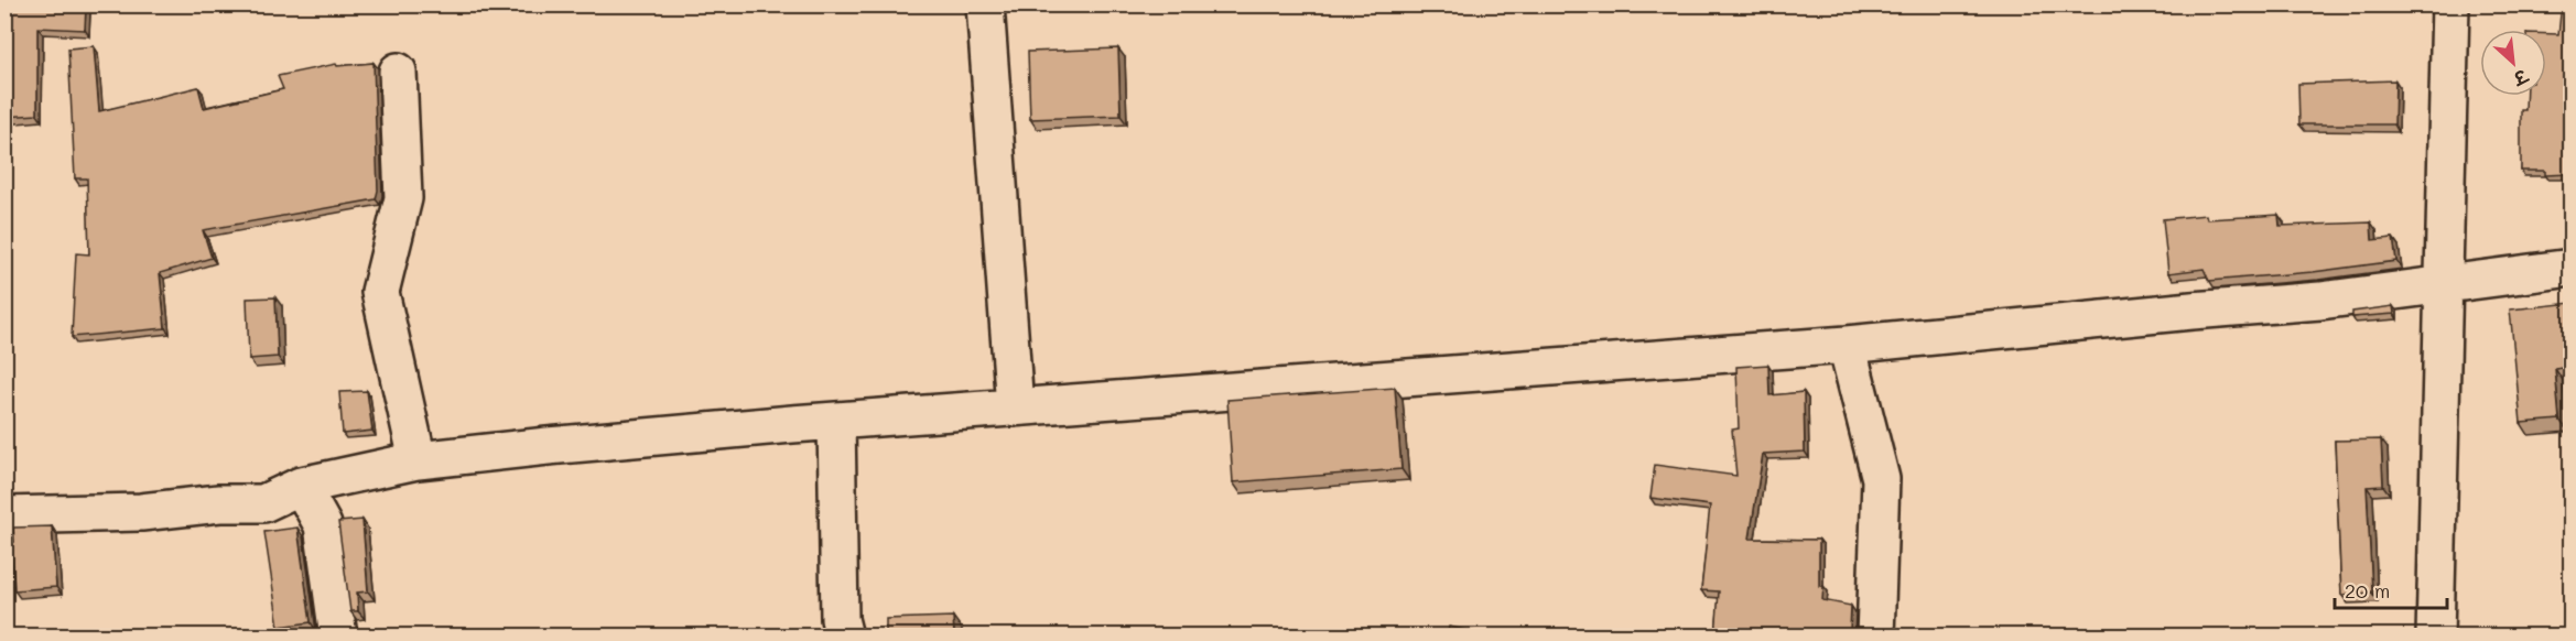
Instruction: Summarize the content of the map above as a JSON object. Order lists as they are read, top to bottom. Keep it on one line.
{"scale_bar":"20 m","north":"bottom right"}
